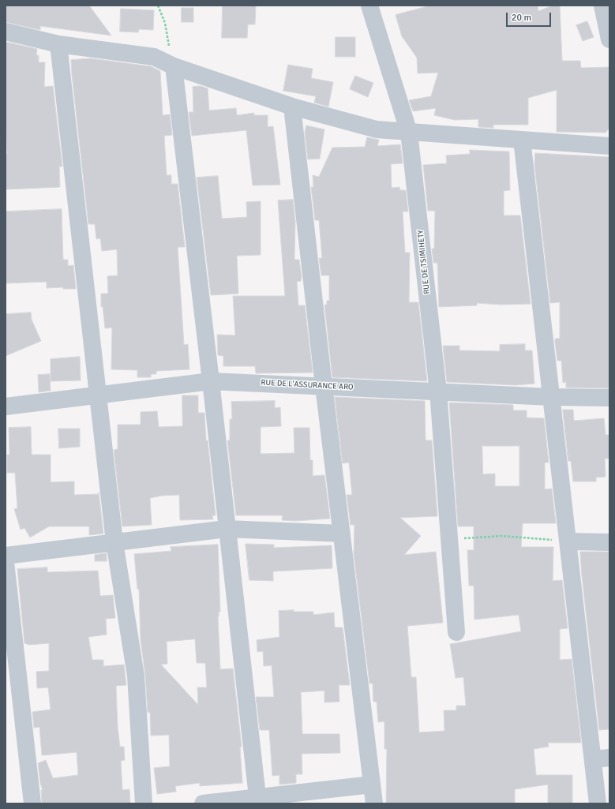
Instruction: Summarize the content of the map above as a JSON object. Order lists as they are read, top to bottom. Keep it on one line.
{"streets":{"street":["RUE DE TSIMIHETY","RUE DE L'ASSURANCE ARO"]},"crossings":[["RUE DE TSIMIHETY","RUE DE L'ASSURANCE ARO"]],"scale_bar":"20 m"}
